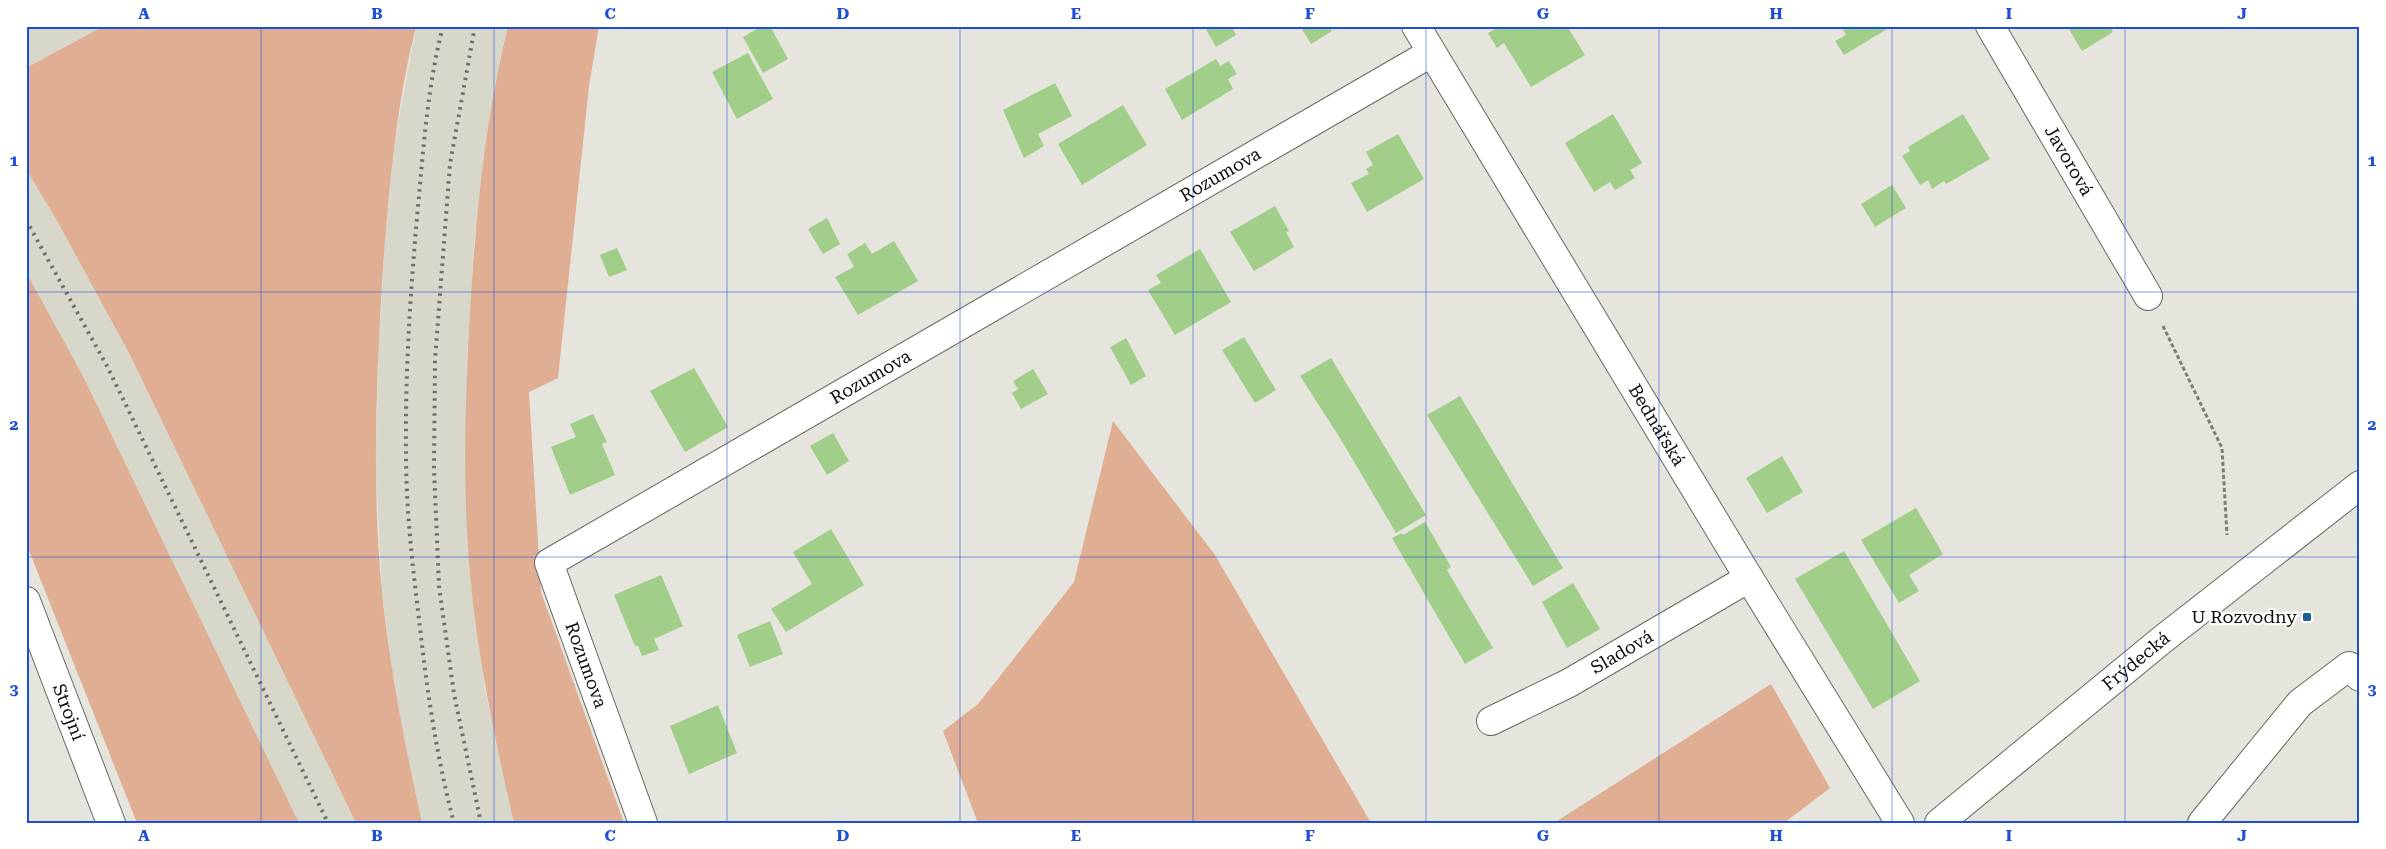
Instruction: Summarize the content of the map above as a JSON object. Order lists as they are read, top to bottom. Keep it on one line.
{"streets":{"street":["Javorová","Rozumova","Bednářská","Sladová","Frýdecká","Strojní"]},"crossings":[["Rozumova","Bednářská"],["Bednářská","Sladová"]],"places":{"transit":["U Rozvodny"]},"grid":{"columns":["A","B","C","D","E","F","G","H","I","J"],"rows":["1","2","3"]}}
